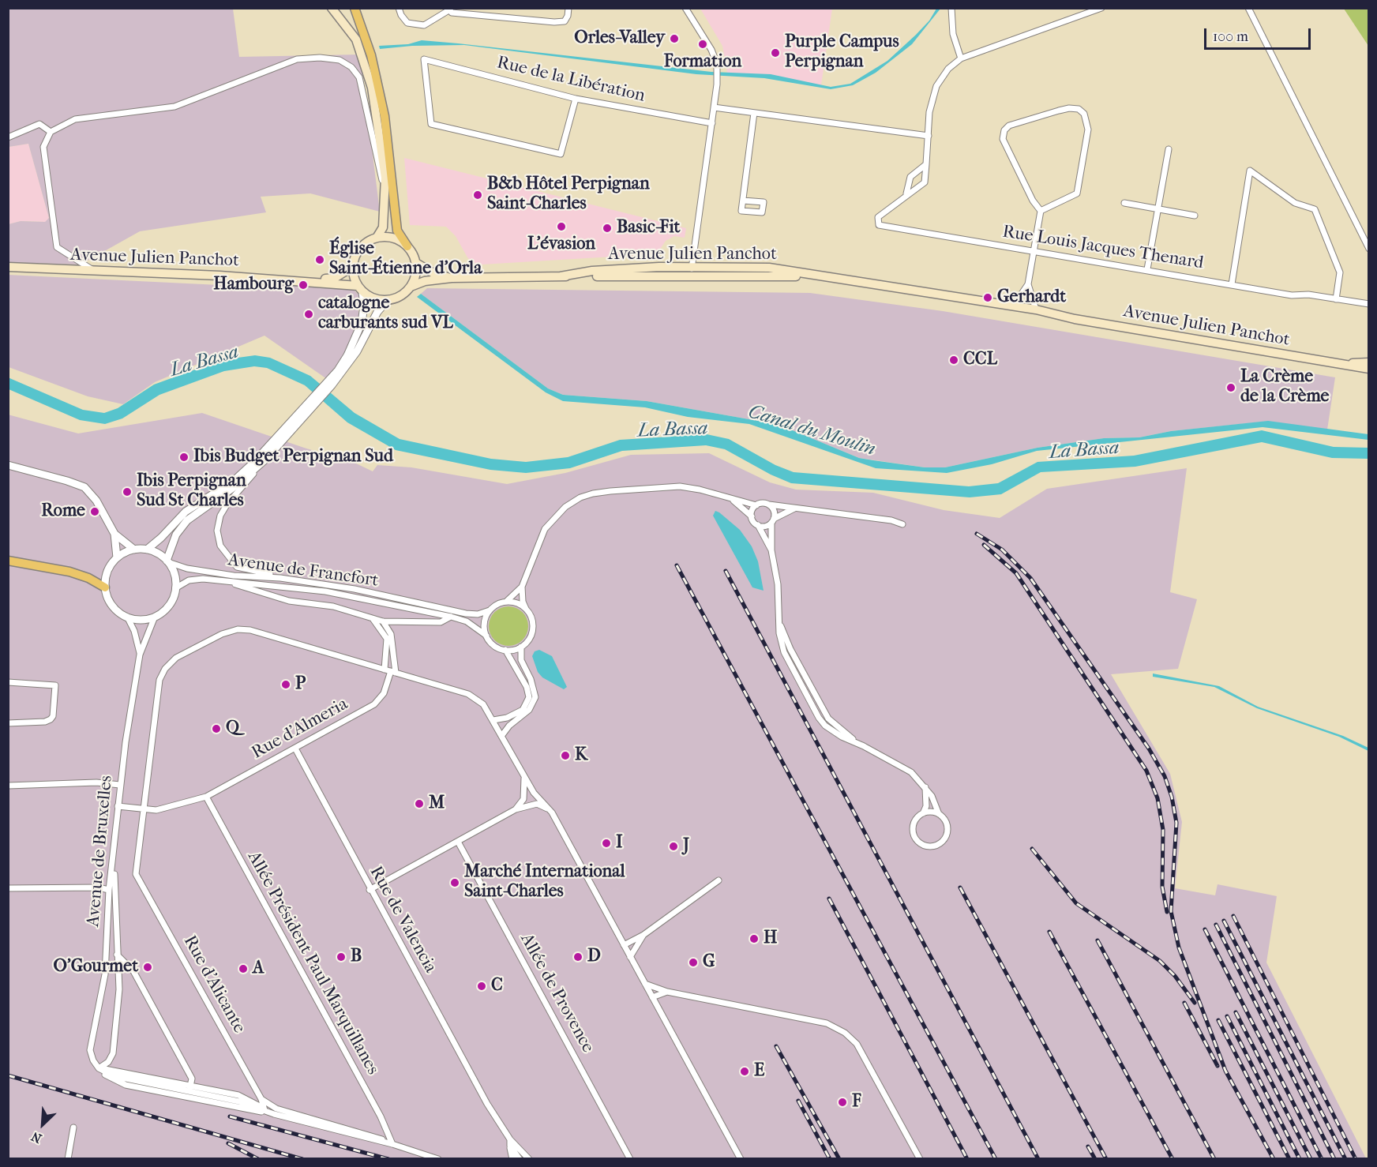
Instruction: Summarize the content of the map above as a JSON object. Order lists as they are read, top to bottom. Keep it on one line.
{"streets":{"main road":["Avenue Julien Panchot"],"street":["Rue de la Libération","Rue Louis Jacques Thenard","Avenue de Francfort","Rue d'Almeria","Avenue de Bruxelles","Rue de Valencia","Allée Président Paul Marquillanes","Rue d'Alicante","Allée de Provence"]},"crossings":[["Avenue de Francfort","Avenue de Bruxelles"],["Rue d'Almeria","Avenue de Bruxelles"],["Rue d'Almeria","Rue de Valencia"],["Rue d'Almeria","Allée Président Paul Marquillanes"],["Rue d'Almeria","Rue d'Alicante"]],"water":["La Bassa","Canal du Moulin"],"places":["Orles-Valley","Formation","Purple Campus Perpignan","B&b Hôtel Perpignan Saint-Charles","L'évasion","Basic-Fit","Église Saint-Étienne d'Orla","Hambourg","Gerhardt","catalogne carburants sud VL","CCL","La Crème de la Crème","Ibis Budget Perpignan Sud","Ibis Perpignan Sud St Charles","Rome","P","Q","K","M","I","J","Marché International Saint-Charles","H","B","D","G","O'Gourmet","A","C","E","F"],"scale_bar":"100 m","north":"bottom left"}
